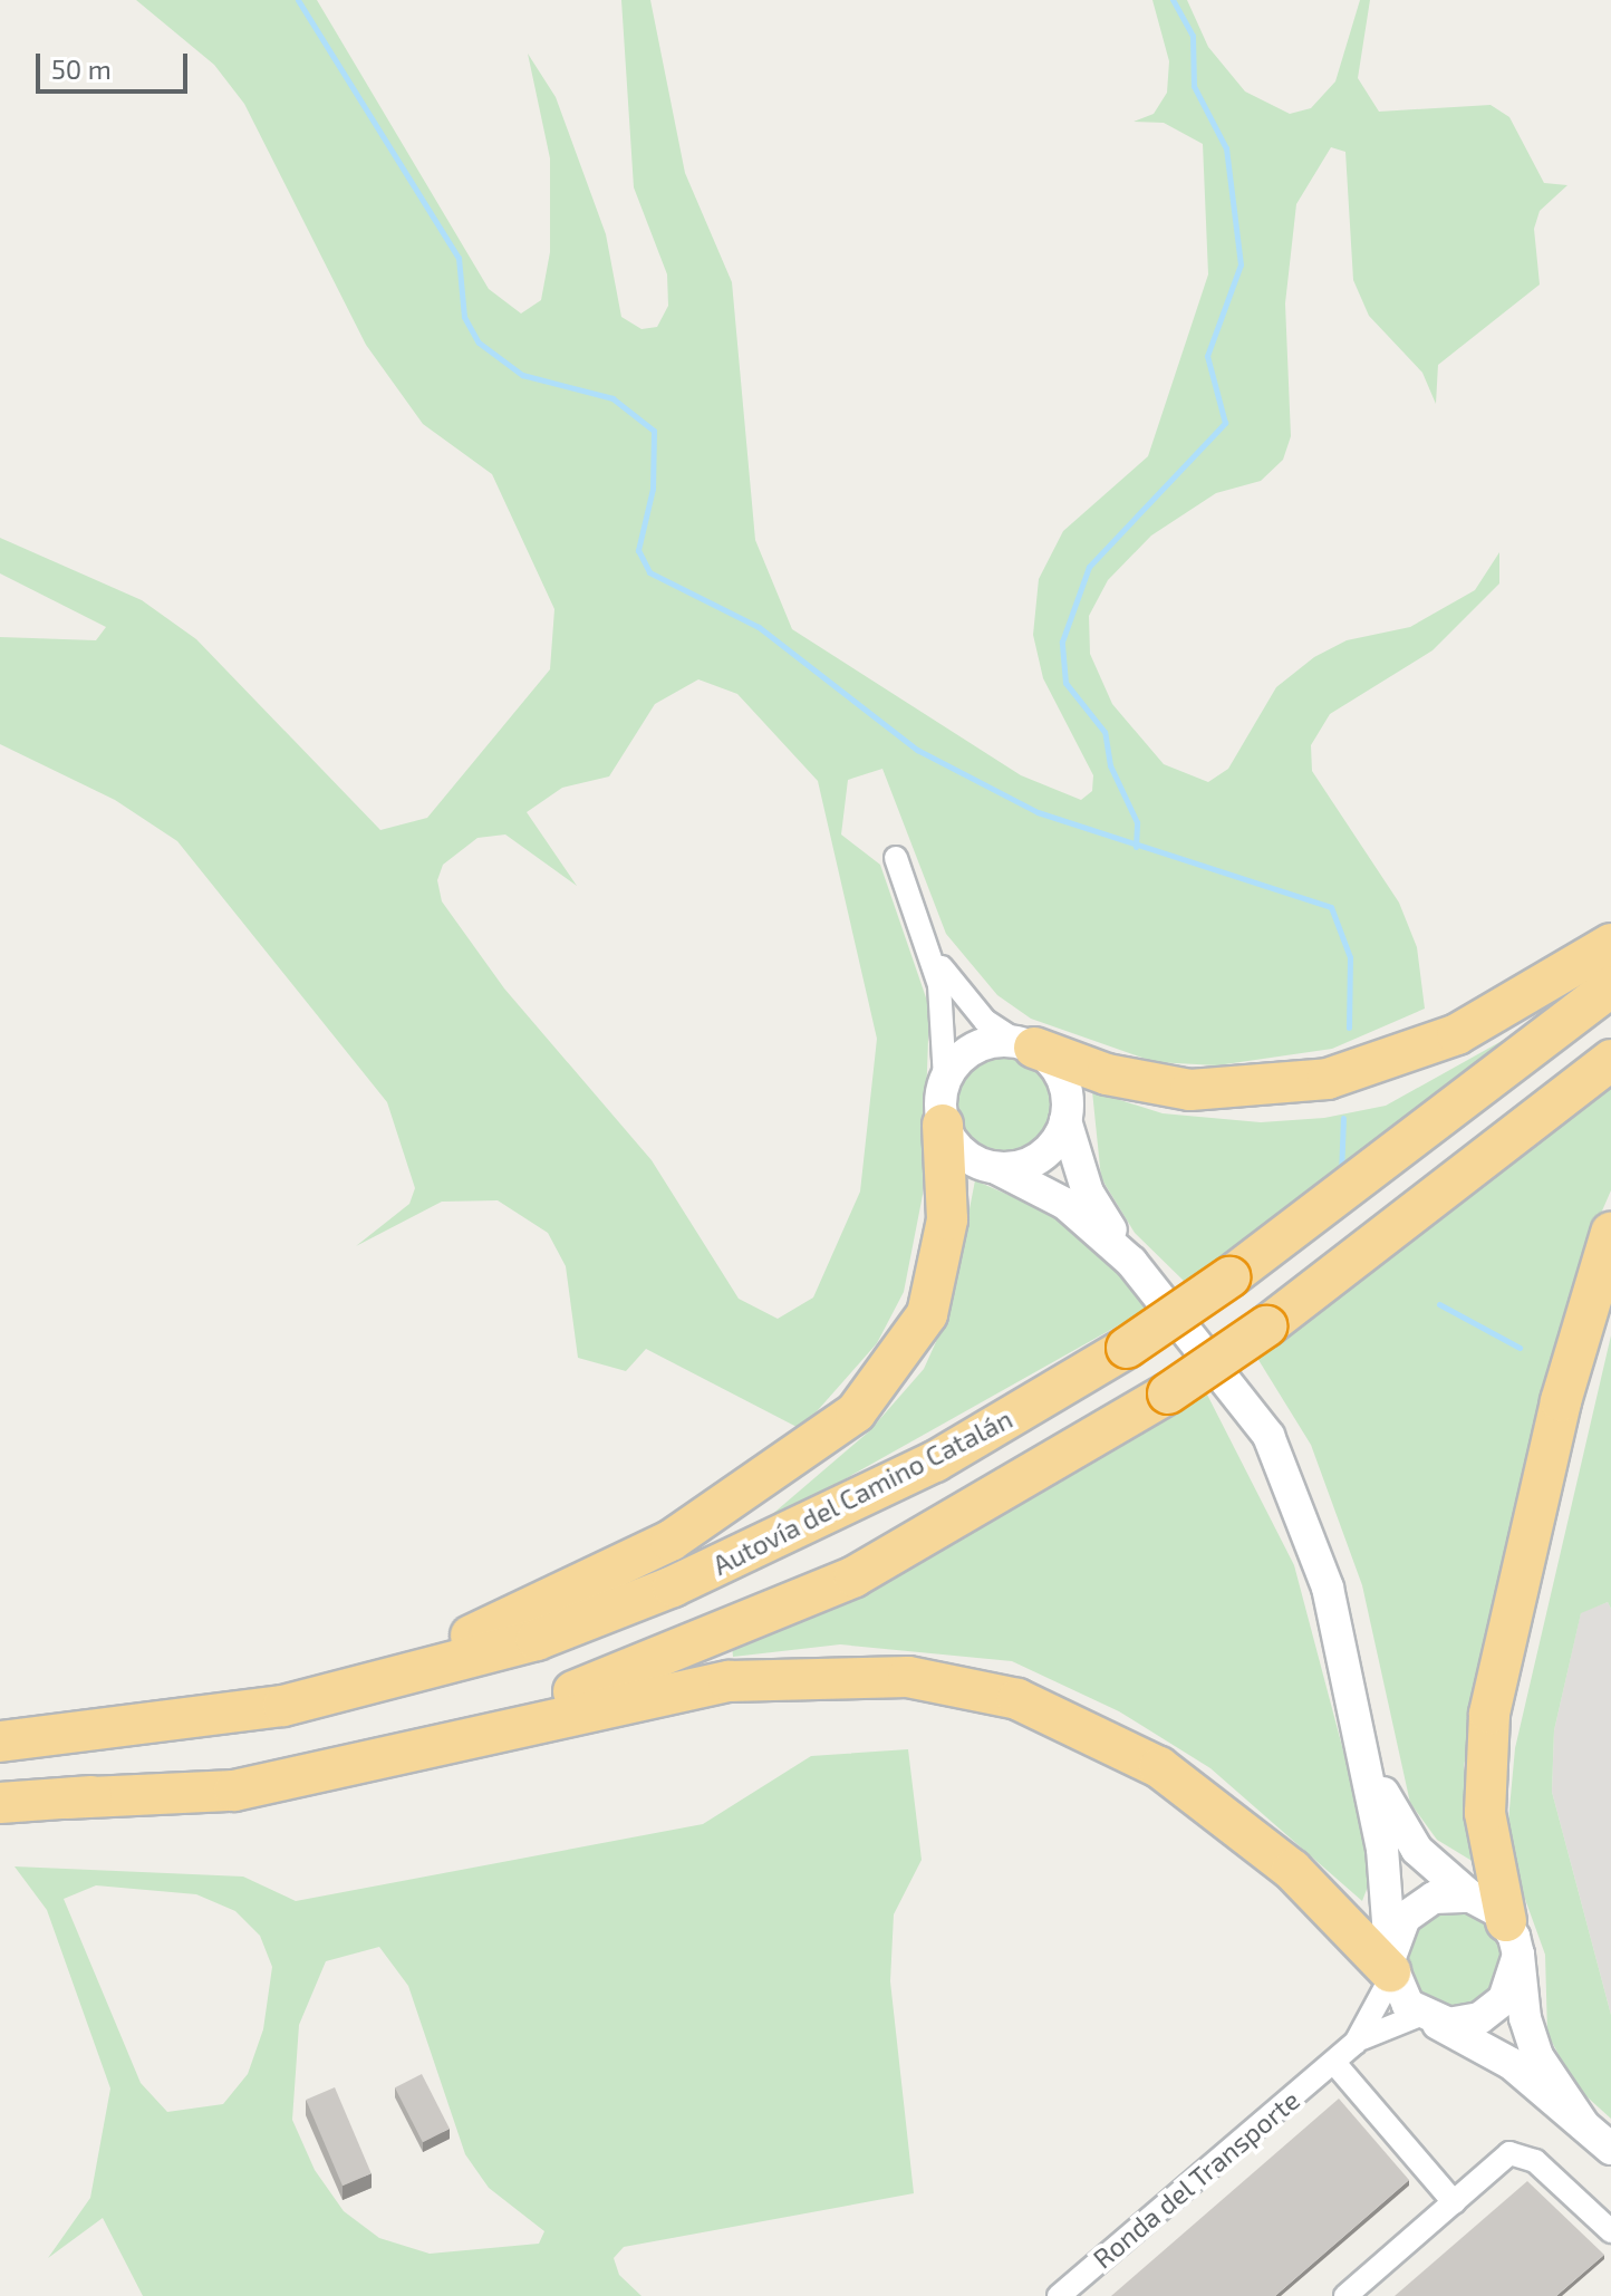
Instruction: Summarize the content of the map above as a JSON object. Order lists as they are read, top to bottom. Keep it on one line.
{"streets":{"highway":["Autovía del Camino Catalán"],"street":["Ronda del Transporte"]},"scale_bar":"50 m"}
